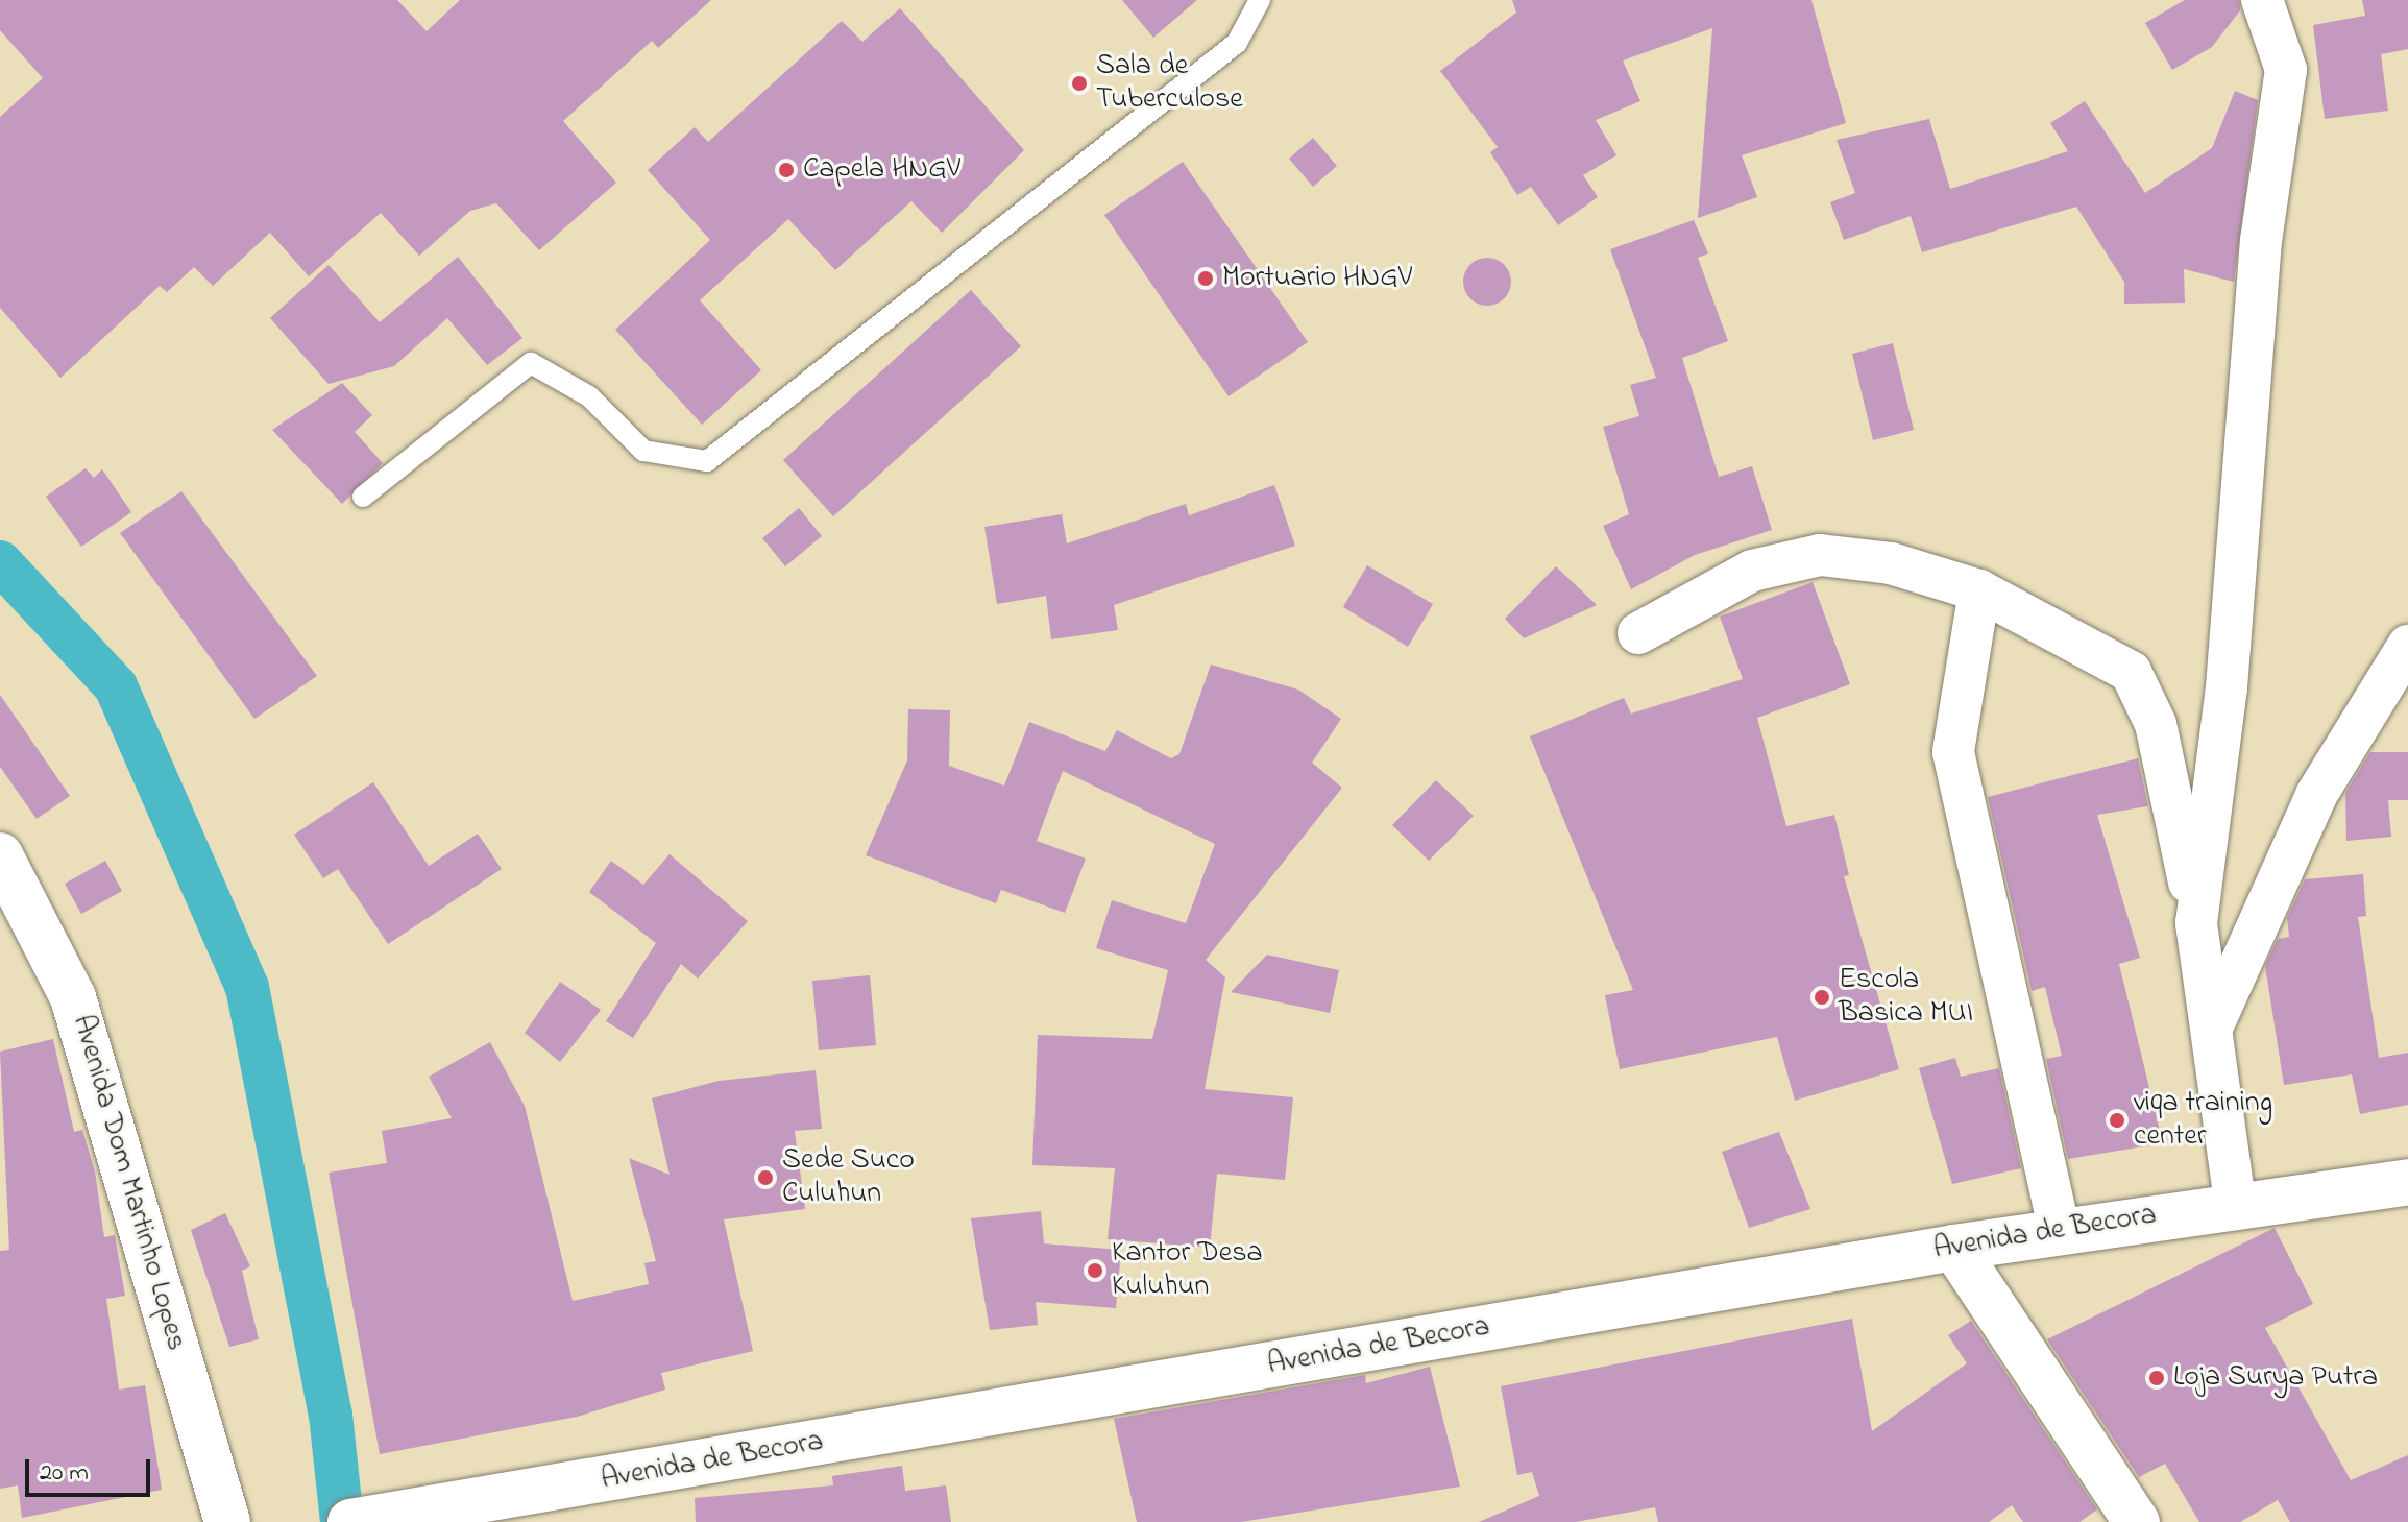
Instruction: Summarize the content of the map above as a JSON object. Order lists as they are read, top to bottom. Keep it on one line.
{"streets":{"main road":["Avenida Dom Martinho Lopes","Avenida de Becora"]},"places":["Sala de Tuberculose","Capela HNGV","Mortuario HNGV","Escola Basica MUI","viqa training center","Sede Suco Culuhun","Kantor Desa Kuluhun","Loja Surya Putra"],"scale_bar":"20 m"}
